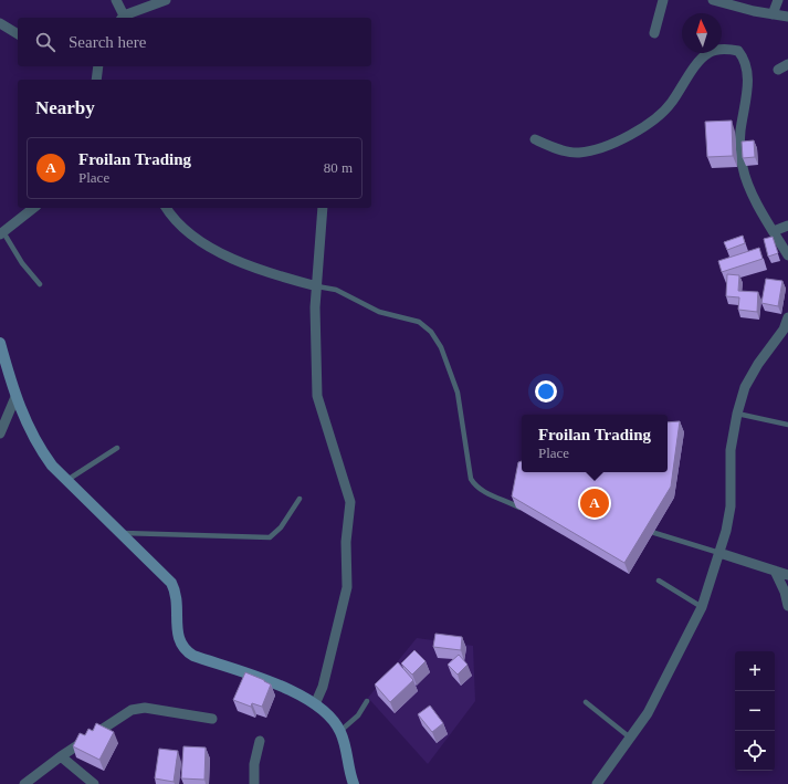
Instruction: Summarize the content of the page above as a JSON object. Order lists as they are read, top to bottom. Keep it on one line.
{"north":"top","page":{"search":"Search here","heading":"Nearby","list":[{"mark":"A","name":"Froilan Trading","note":"Place","value":"80 m"}],"popup":["Froilan Trading","Place"],"pins":"A","map_buttons":["+","−"]}}
